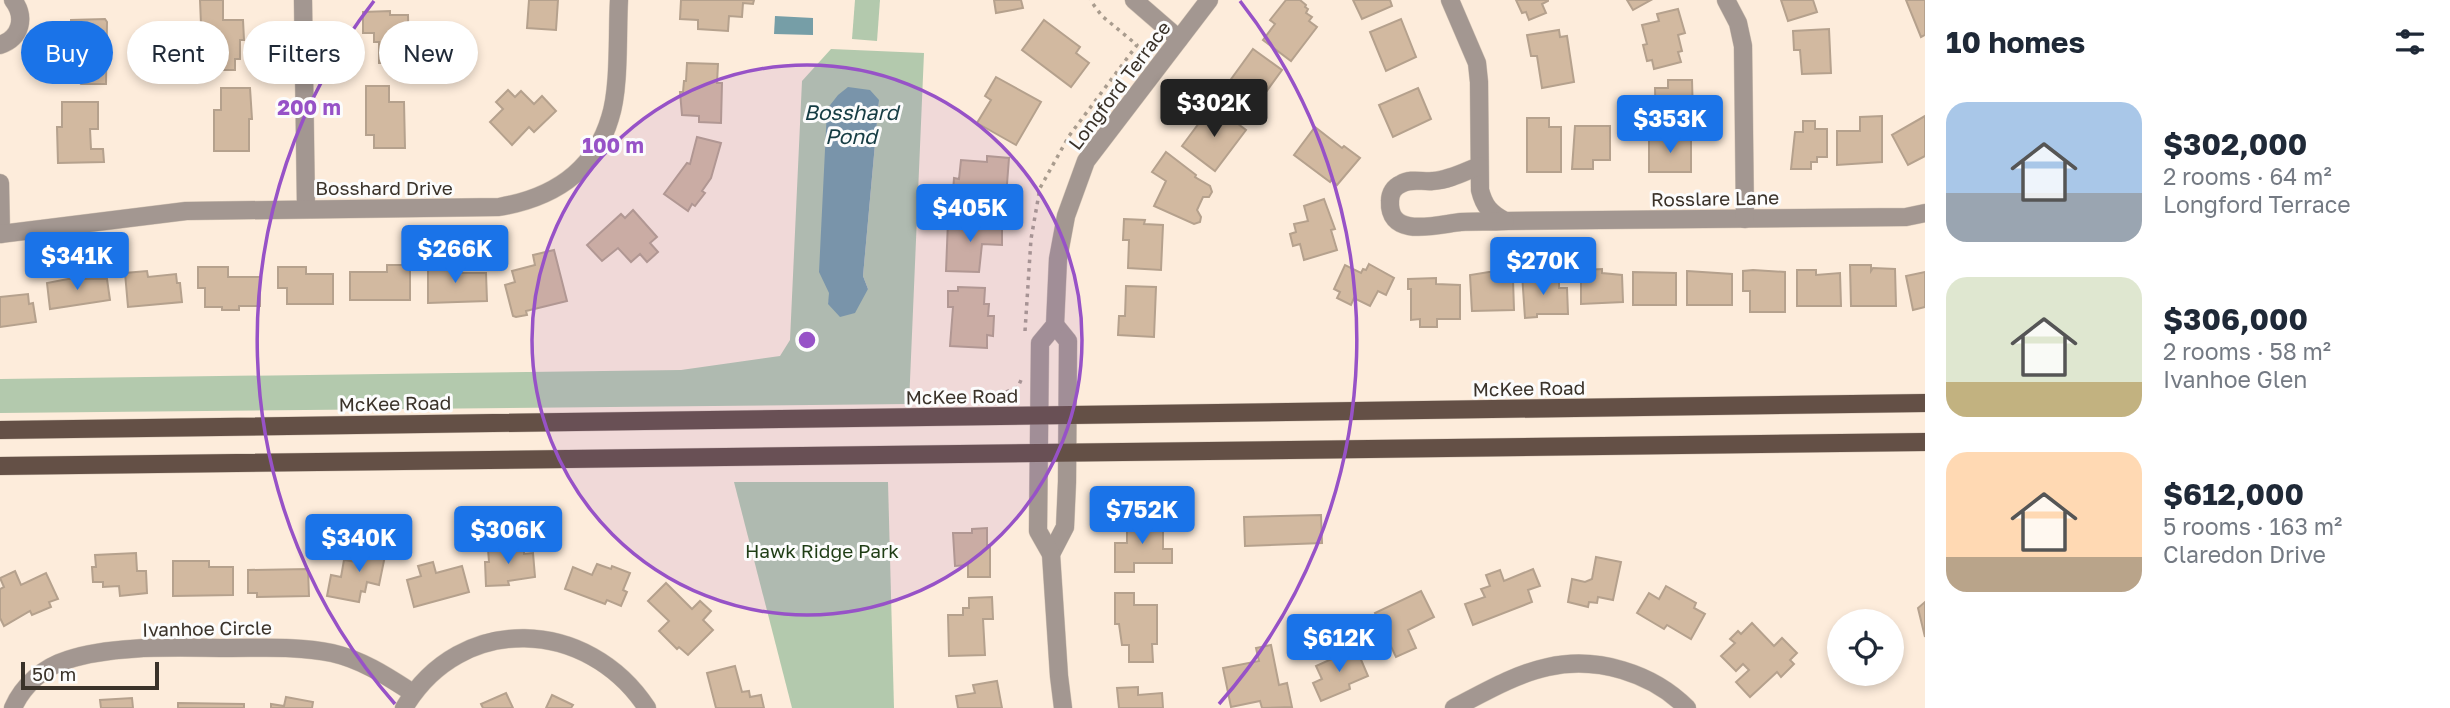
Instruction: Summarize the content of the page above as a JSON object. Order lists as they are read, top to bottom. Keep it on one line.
{"streets":{"main road":["McKee Road"],"street":["Longford Terrace","Bosshard Drive","Rosslare Lane","Ivanhoe Circle"]},"crossings":[["Longford Terrace","McKee Road"]],"water":["Bosshard Pond"],"parks":["Hawk Ridge Park"],"scale_bar":"50 m","page":{"heading":"10 homes","chip":["Buy","Rent","Filters","New"],"price":["$302K","$353K","$405K","$266K","$341K","$270K","$752K","$306K","$340K","$612K"],"list":[{"name":"$302,000","note":"2 rooms · 64 m² · Longford Terrace"},{"name":"$306,000","note":"2 rooms · 58 m² · Ivanhoe Glen"},{"name":"$612,000","note":"5 rooms · 163 m² · Claredon Drive"}],"scale":"50 m"},"rings":["200 m","100 m"]}
